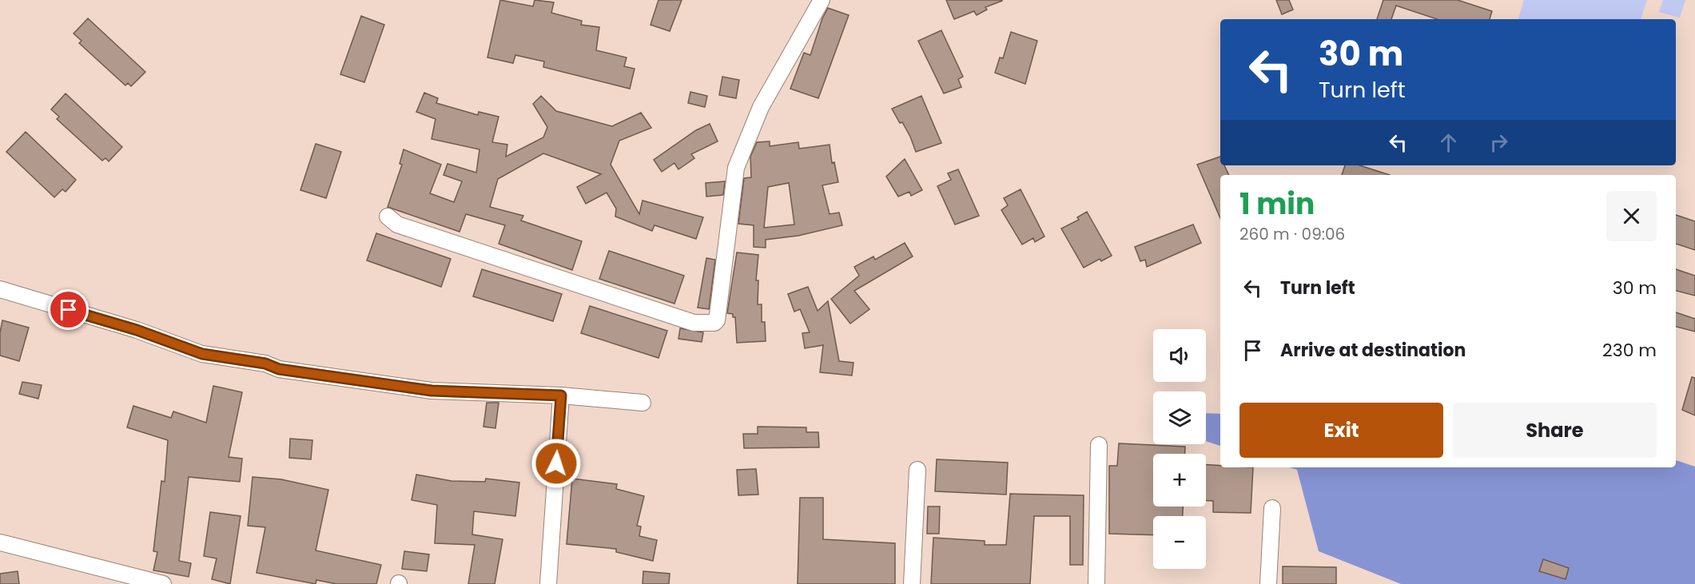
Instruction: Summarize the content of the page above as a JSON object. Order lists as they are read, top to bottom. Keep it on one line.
{"page":{"turn":["30 m","Turn left"],"heading":["1 min","260 m · 09:06"],"list":[{"name":"Turn left","value":"30 m"},{"name":"Arrive at destination","value":"230 m"}],"map_buttons":["+","−"],"buttons":["Exit","Share"]}}
